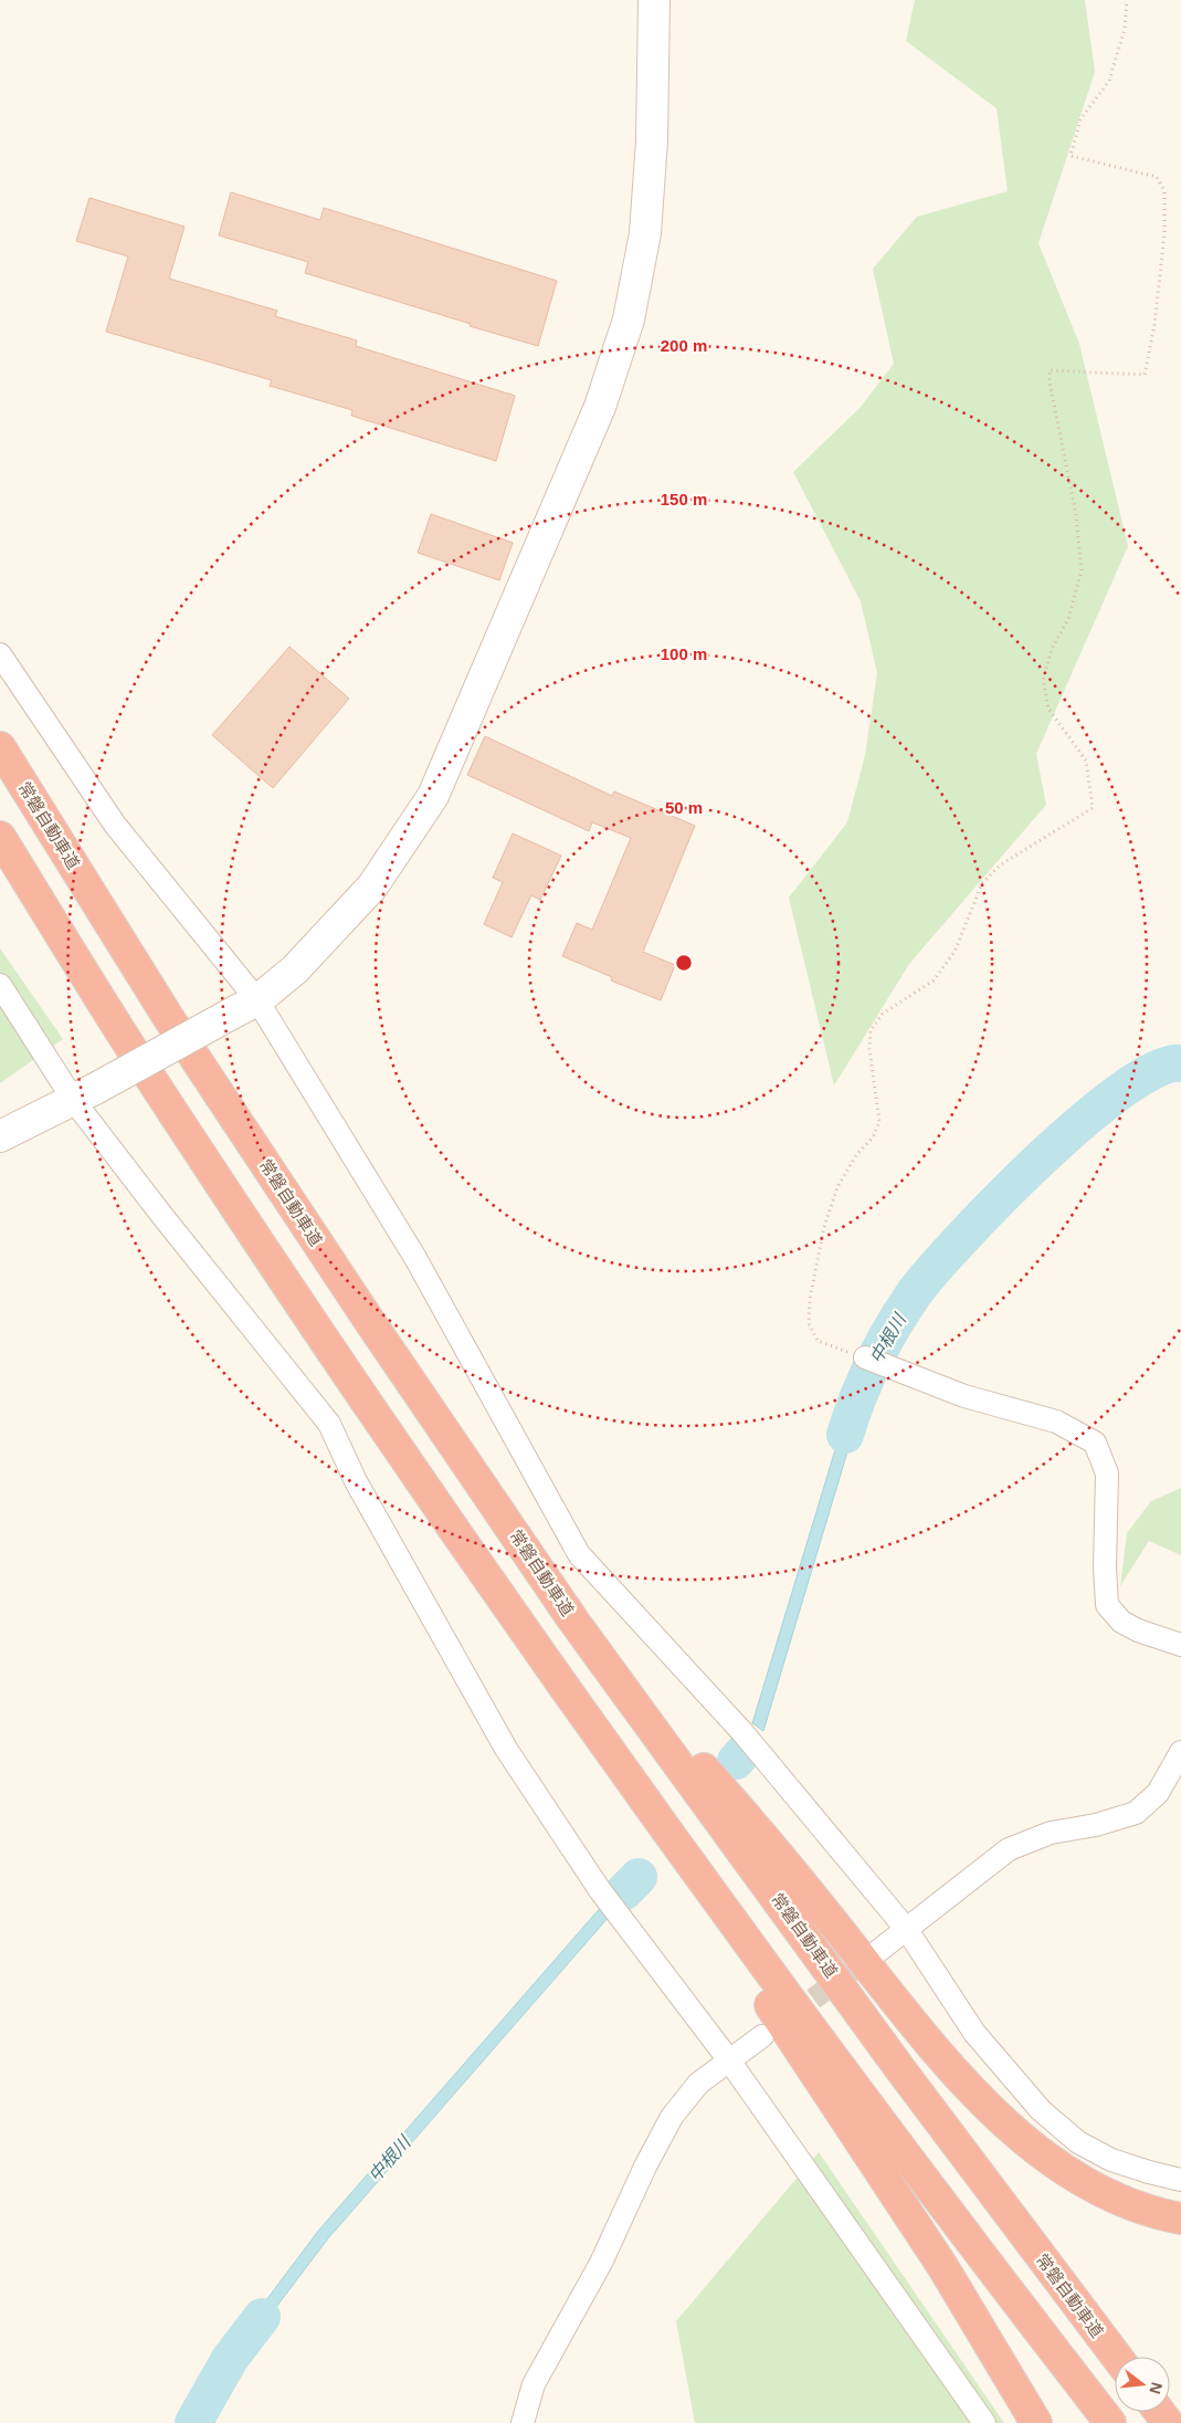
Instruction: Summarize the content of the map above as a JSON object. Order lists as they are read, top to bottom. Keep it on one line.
{"streets":{"highway":["常磐自動車道"]},"water":["中根川"],"north":"right","rings":["200 m","150 m","100 m","50 m"]}
